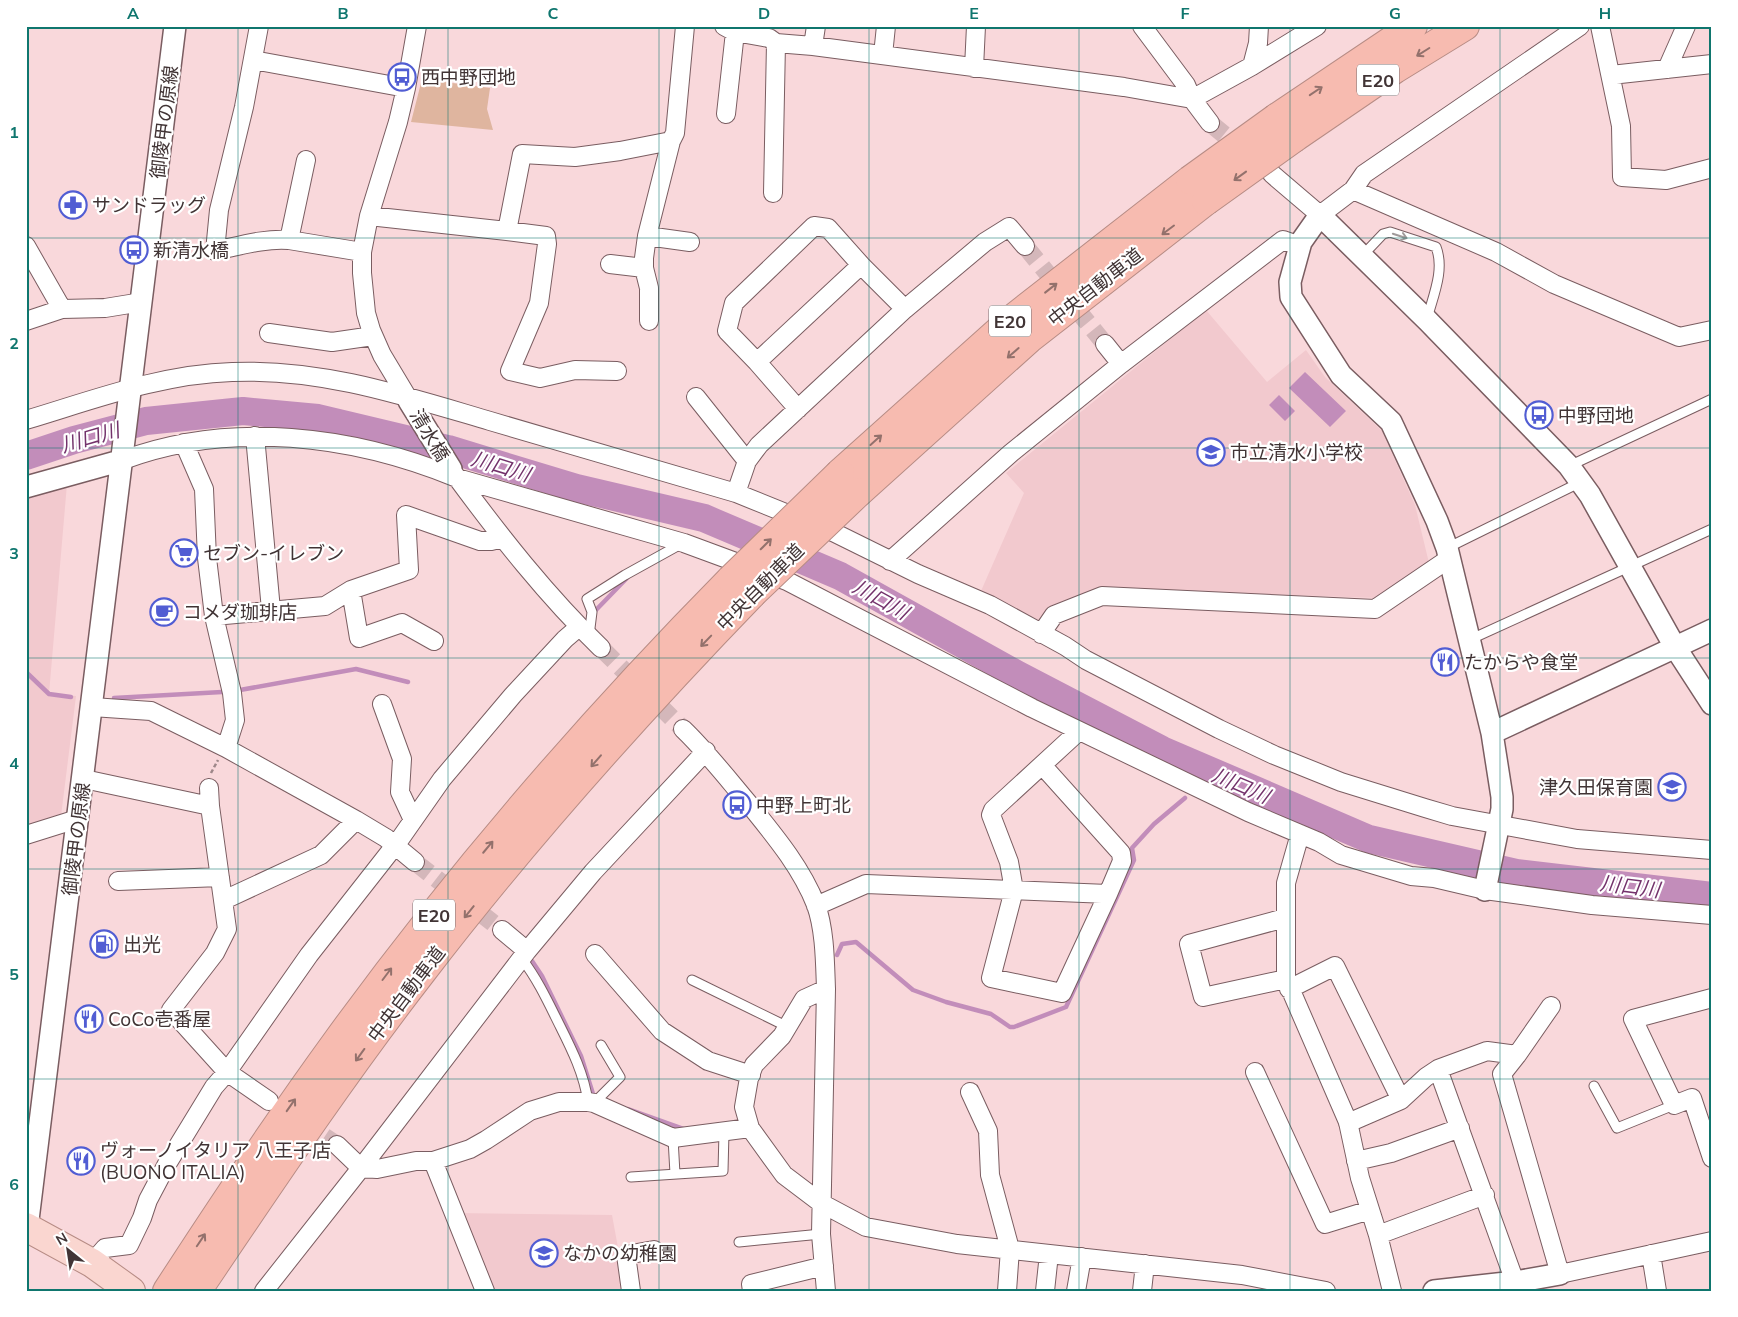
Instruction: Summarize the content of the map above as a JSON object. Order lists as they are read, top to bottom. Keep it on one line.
{"streets":{"highway":["E20","中央自動車道"],"street":["御陵甲の原線","清水橋"]},"water":["川口川"],"places":{"bus stop":["西中野団地","新清水橋","中野団地","中野上町北"],"pharmacy":["サンドラッグ"],"school or university":["市立清水小学校","津久田保育園","なかの幼稚園"],"supermarket":["セブン-イレブン"],"cafe":["コメダ珈琲店"],"restaurant":["たからや食堂","CoCo壱番屋","ヴォーノイタリア 八王子店 (BUONO ITALIA)"],"fuel station":["出光"]},"north":"top left","grid":{"columns":["A","B","C","D","E","F","G","H"],"rows":["1","2","3","4","5","6"]}}
